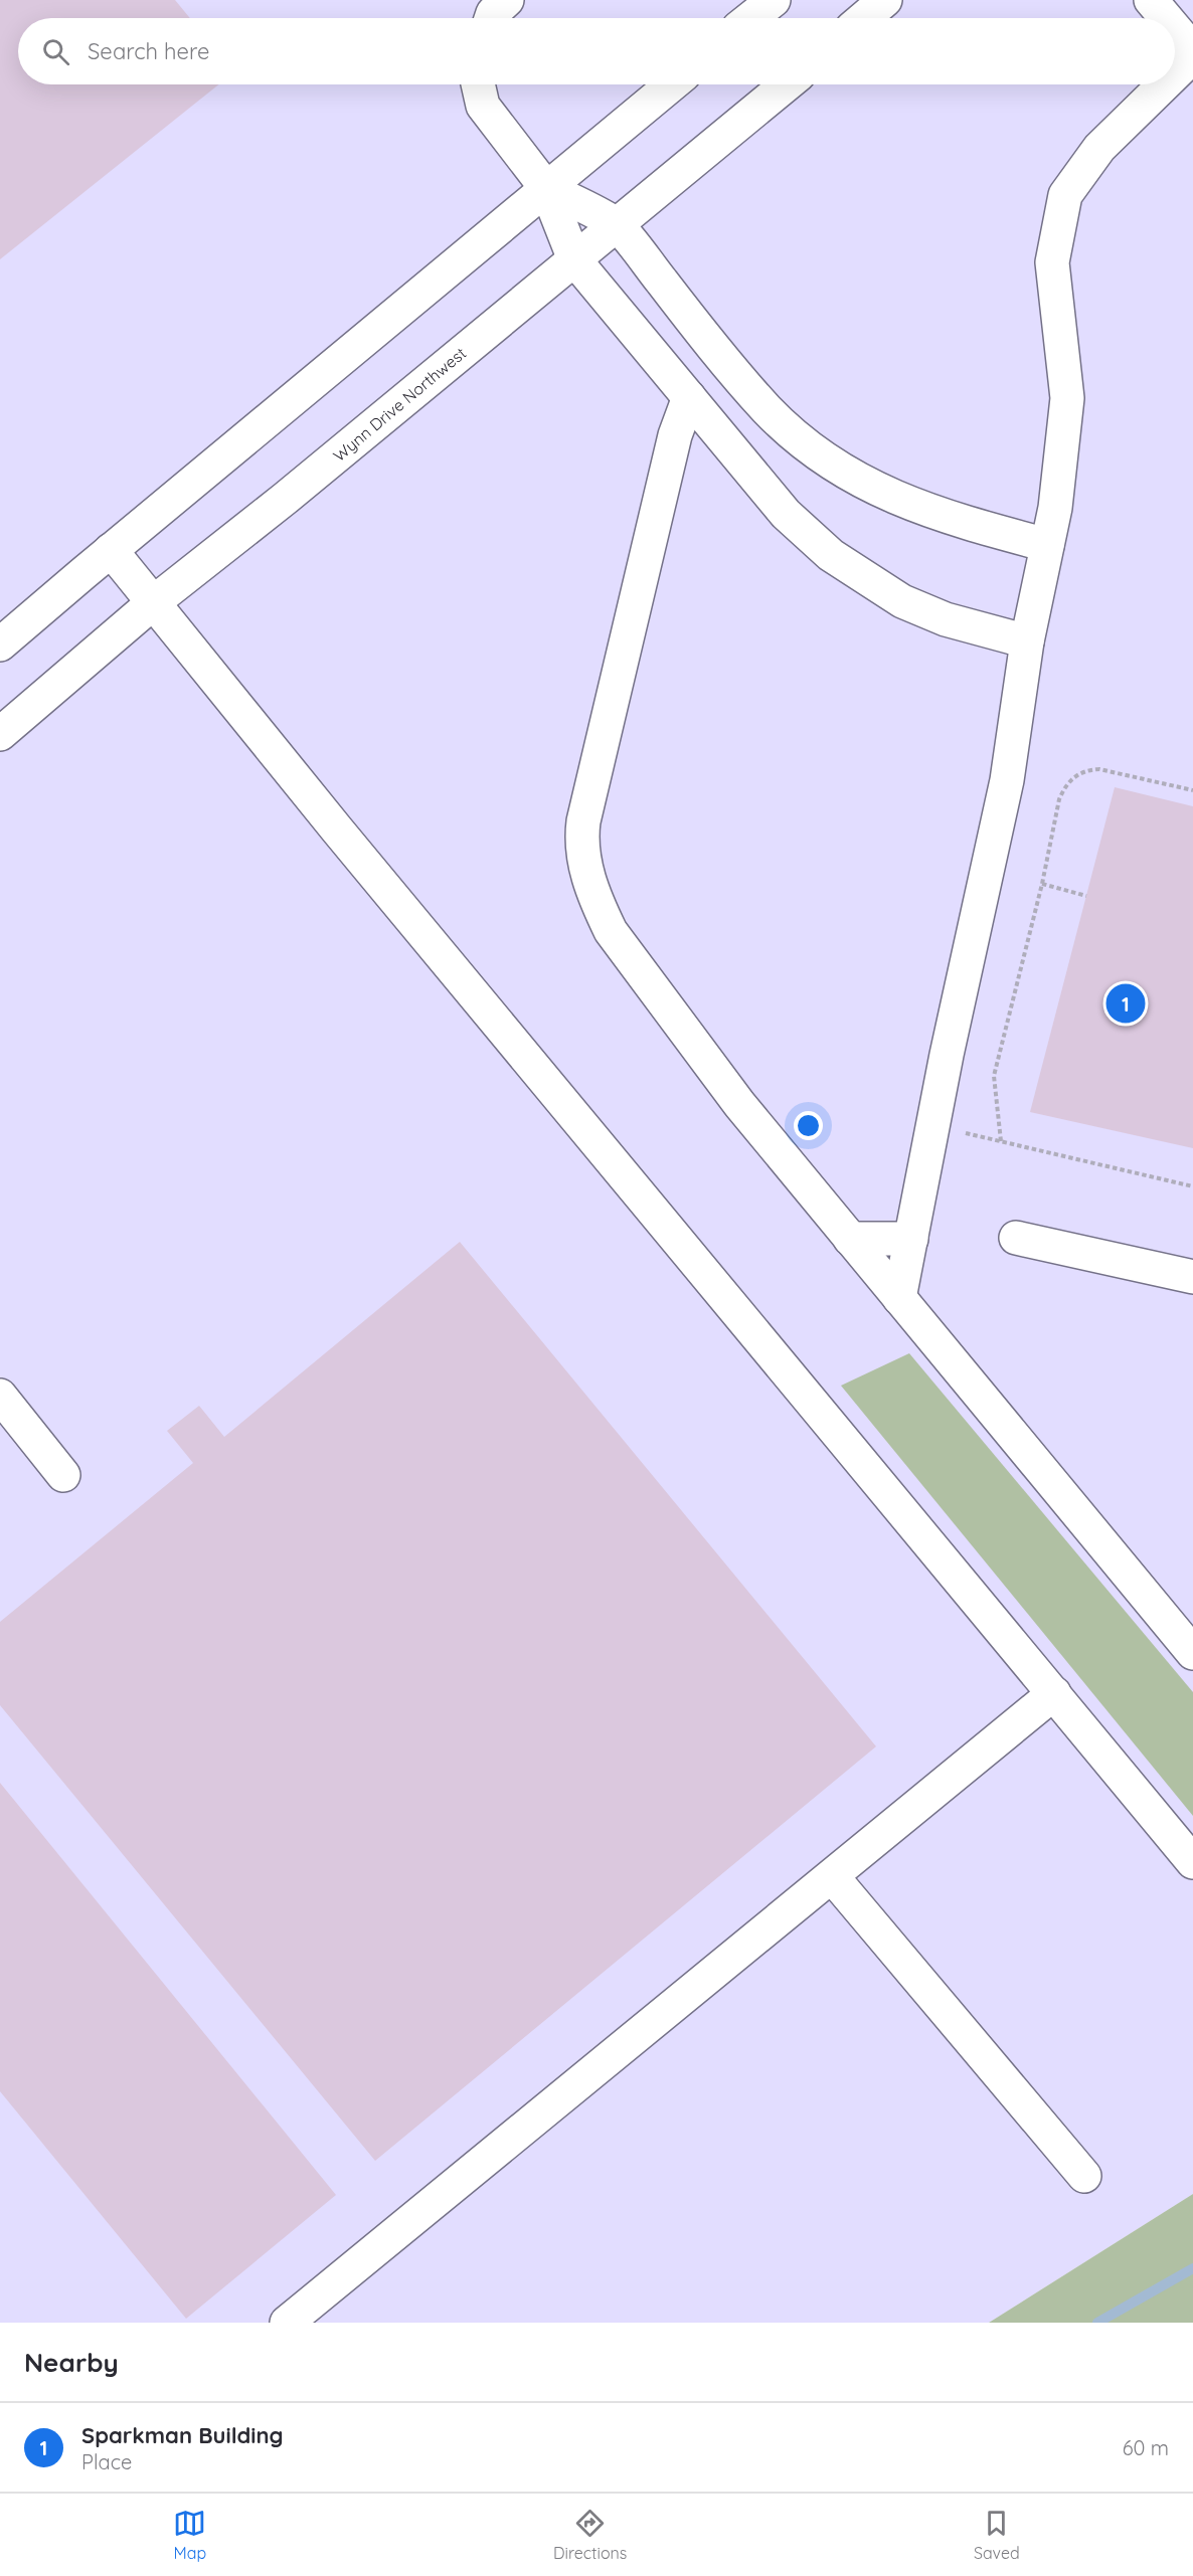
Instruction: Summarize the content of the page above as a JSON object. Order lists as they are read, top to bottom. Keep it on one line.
{"streets":{"street":["Wynn Drive Northwest"]},"page":{"search":"Search here","pins":"1","heading":"Nearby","list":[{"mark":"1","name":"Sparkman Building","note":"Place","value":"60 m"}],"nav":["Map","Directions","Saved"]}}
